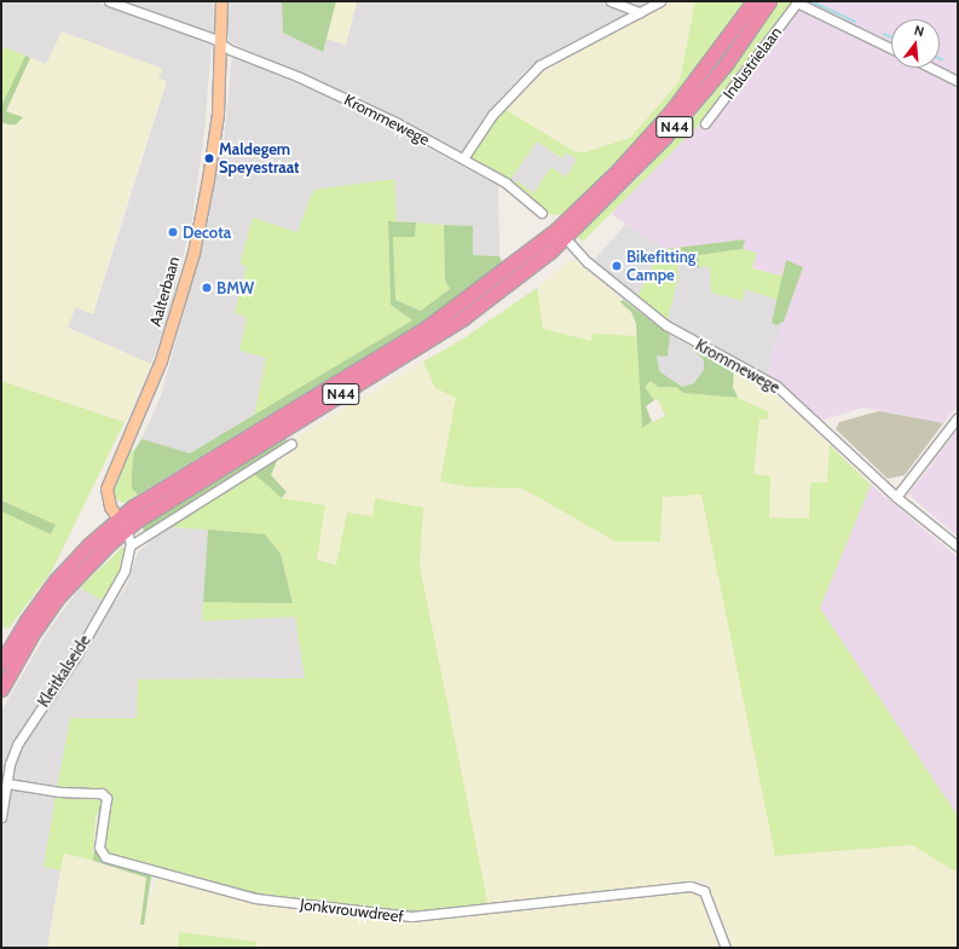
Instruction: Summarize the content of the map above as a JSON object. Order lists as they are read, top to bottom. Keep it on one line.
{"streets":{"highway":["N44"],"main road":["Aalterbaan"],"street":["Industrielaan","Krommewege","Kleitkalseide","Jonkvrouwdreef"]},"crossings":[["Krommewege","N44"],["Krommewege","Aalterbaan"],["N44","Aalterbaan"],["Kleitkalseide","Jonkvrouwdreef"]],"places":["Maldegem Speyestraat","Decota","Bikefitting Campe","BMW"],"north":"top"}
